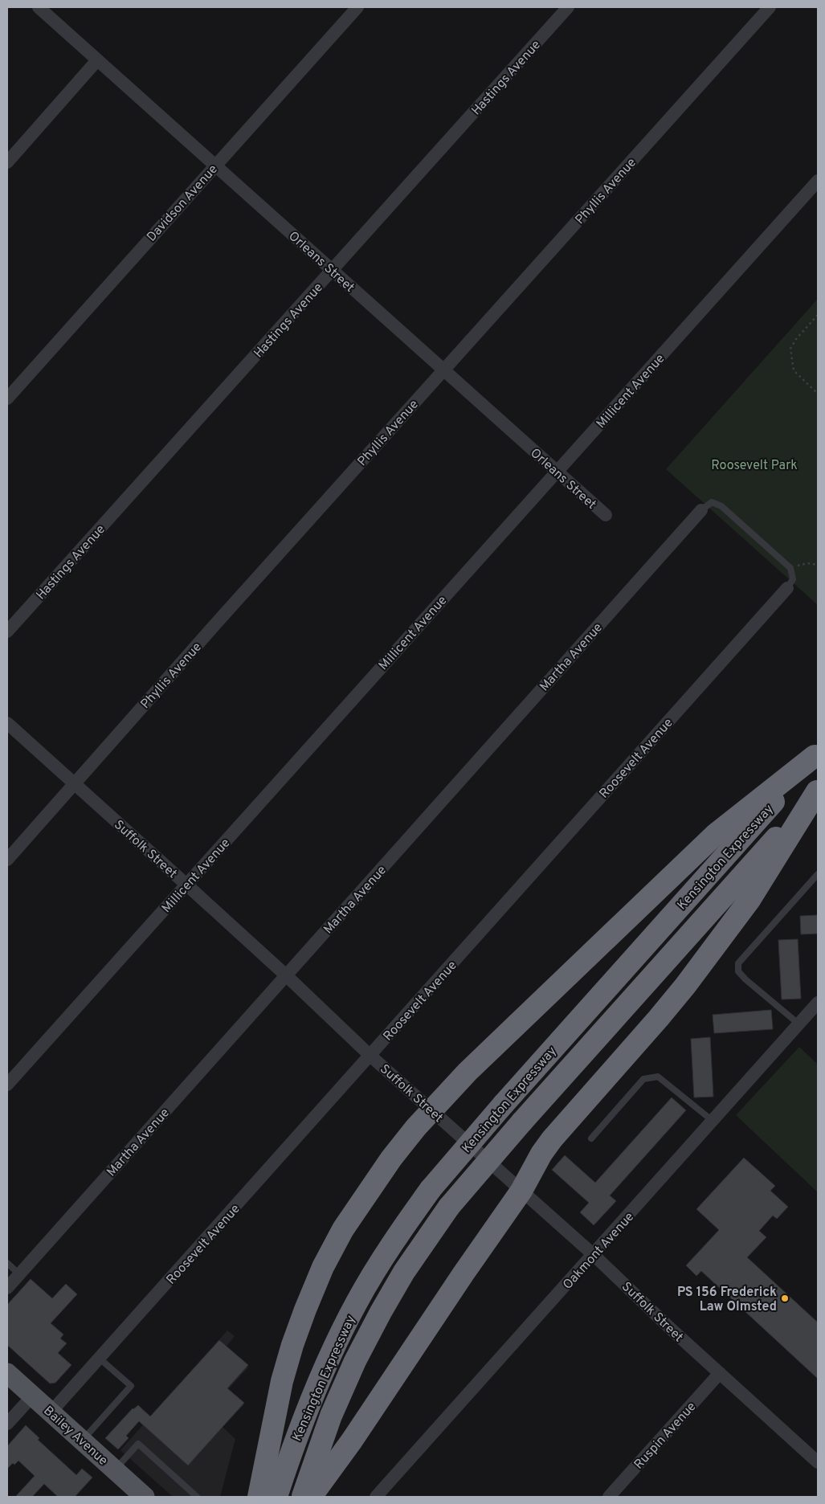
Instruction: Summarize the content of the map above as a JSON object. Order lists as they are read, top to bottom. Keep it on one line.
{"streets":{"highway":["Kensington Expressway"],"main road":["Bailey Avenue"],"street":["Hastings Avenue","Phyllis Avenue","Davidson Avenue","Orleans Street","Millicent Avenue","Martha Avenue","Roosevelt Avenue","Suffolk Street","Oakmont Avenue","Ruspin Avenue"]},"crossings":[["Hastings Avenue","Orleans Street"],["Phyllis Avenue","Orleans Street"],["Phyllis Avenue","Suffolk Street"],["Davidson Avenue","Orleans Street"],["Orleans Street","Millicent Avenue"],["Millicent Avenue","Suffolk Street"],["Martha Avenue","Suffolk Street"],["Roosevelt Avenue","Suffolk Street"],["Roosevelt Avenue","Bailey Avenue"],["Suffolk Street","Oakmont Avenue"],["Suffolk Street","Ruspin Avenue"]],"parks":["Roosevelt Park"],"places":["PS 156 Frederick Law Olmsted"]}
